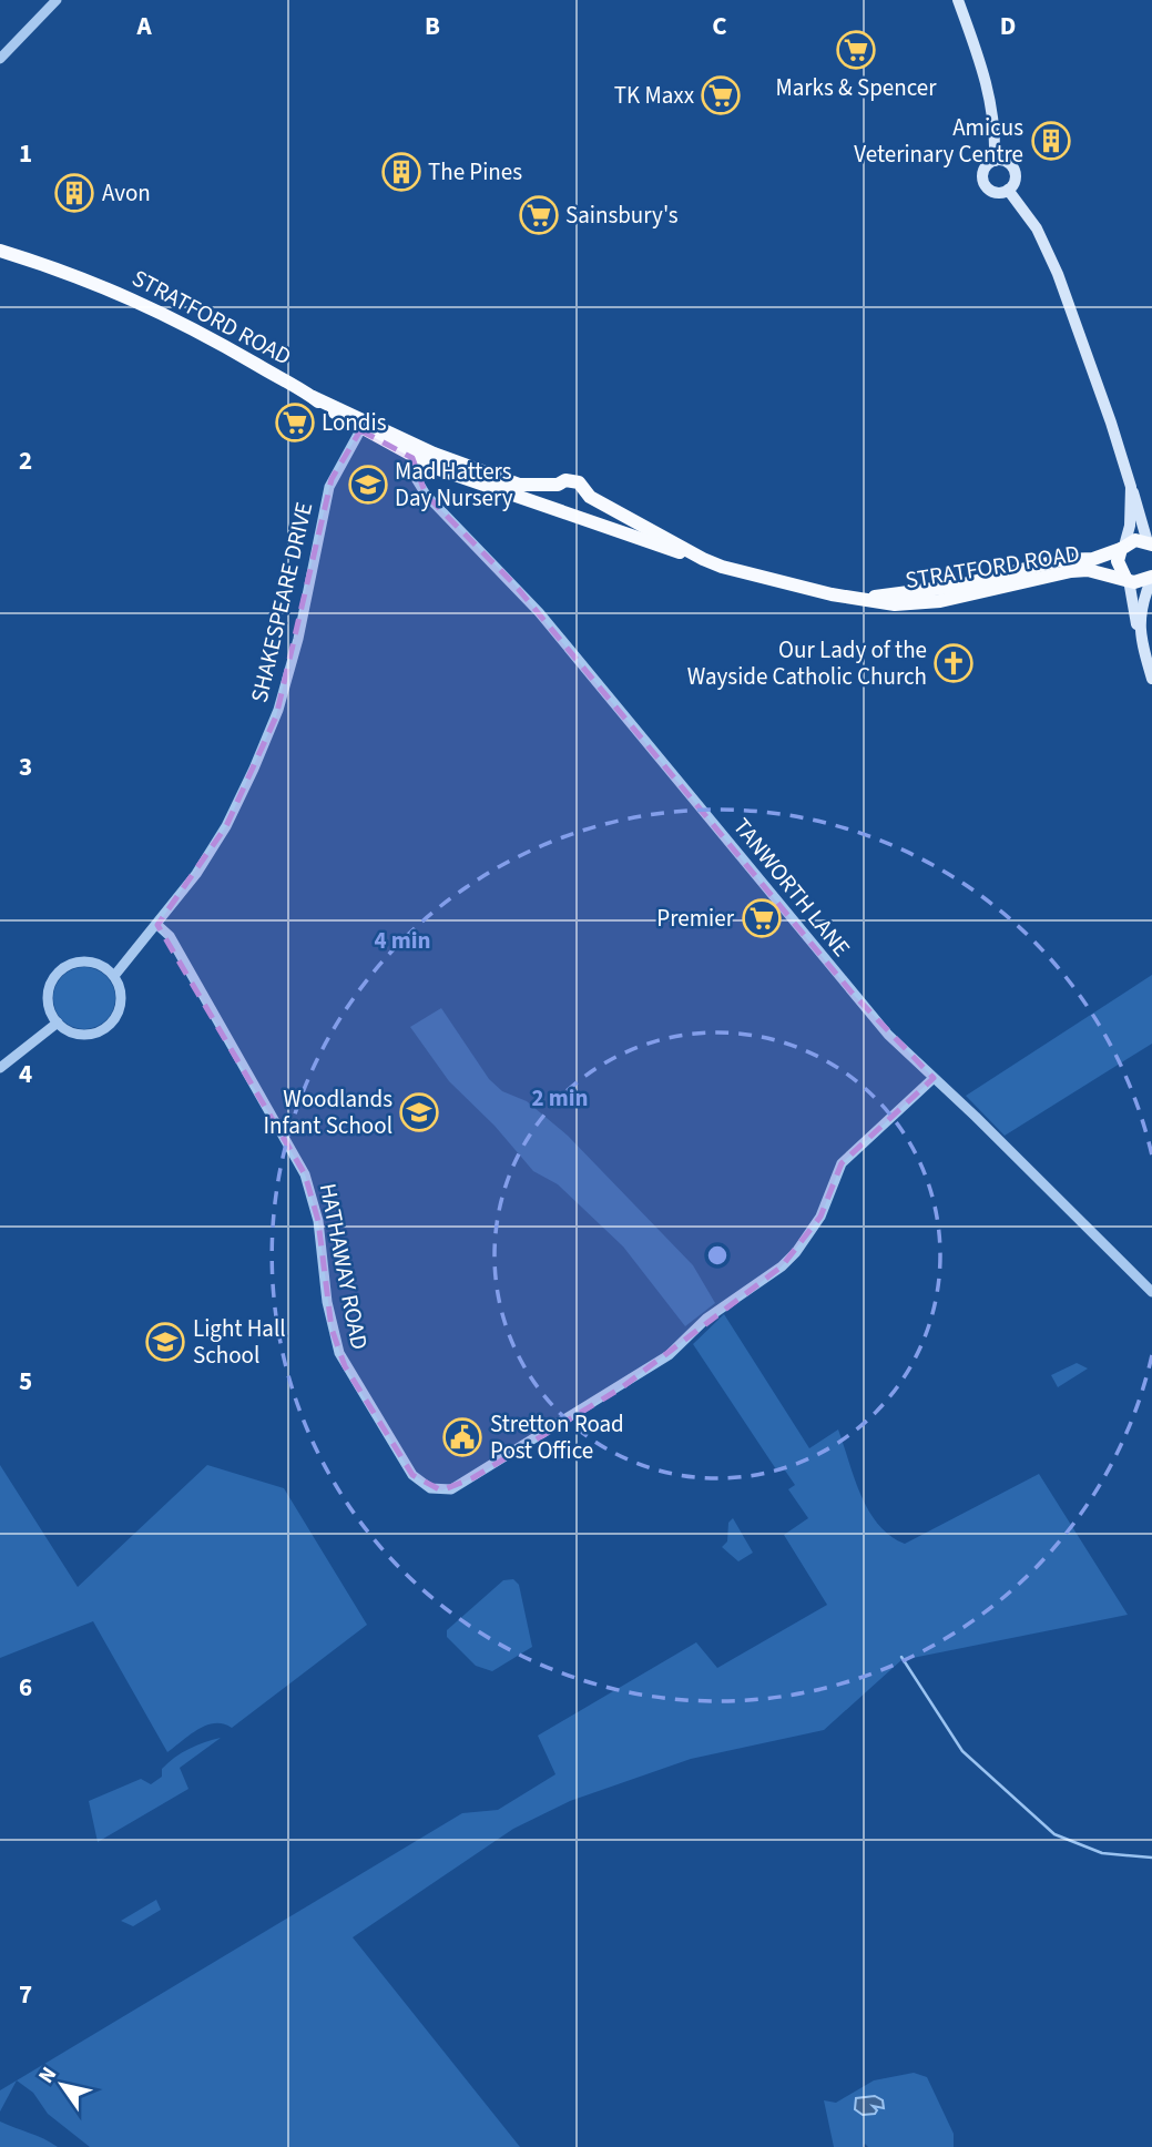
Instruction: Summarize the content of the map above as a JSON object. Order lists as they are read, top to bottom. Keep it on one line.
{"streets":{"highway":["STRATFORD ROAD"],"street":["SHAKESPEARE DRIVE","TANWORTH LANE","HATHAWAY ROAD"]},"crossings":[["STRATFORD ROAD","SHAKESPEARE DRIVE"],["STRATFORD ROAD","TANWORTH LANE"],["SHAKESPEARE DRIVE","HATHAWAY ROAD"],["TANWORTH LANE","HATHAWAY ROAD"]],"places":{"supermarket":["Marks & Spencer","TK Maxx","Sainsbury's","Londis","Premier"],"building":["Amicus Veterinary Centre","The Pines","Avon"],"school or university":["Mad Hatters Day Nursery","Woodlands Infant School","Light Hall School"],"church":["Our Lady of the Wayside Catholic Church"],"public building":["Stretton Road Post Office"]},"north":"top left","grid":{"columns":["A","B","C","D"],"rows":["1","2","3","4","5","6","7"]},"rings":["4 min","2 min"]}
